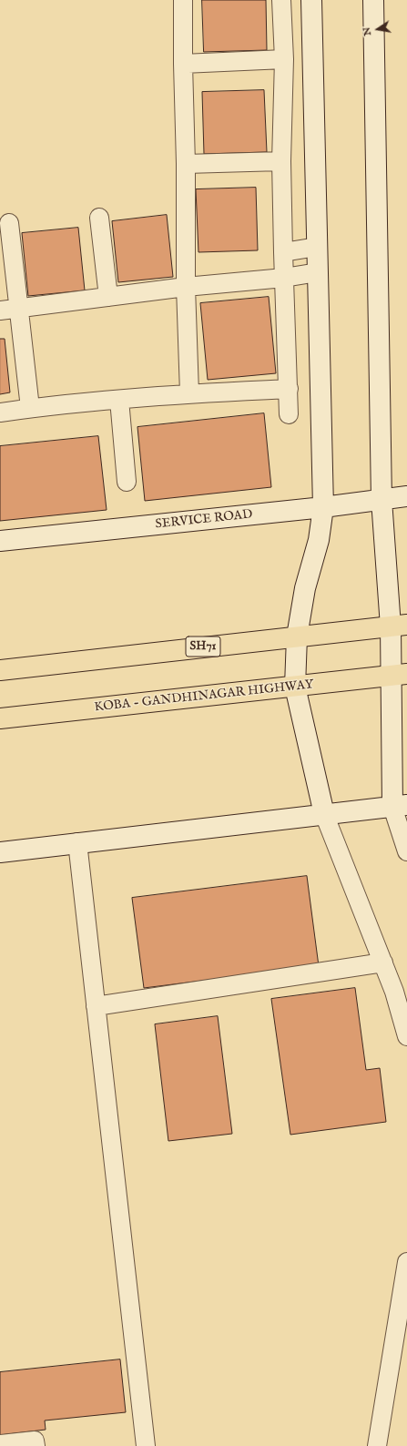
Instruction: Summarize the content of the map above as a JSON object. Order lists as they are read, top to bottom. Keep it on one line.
{"streets":{"main road":["SH71","KOBA - GANDHINAGAR HIGHWAY"],"street":["SERVICE ROAD"]},"north":"left"}
